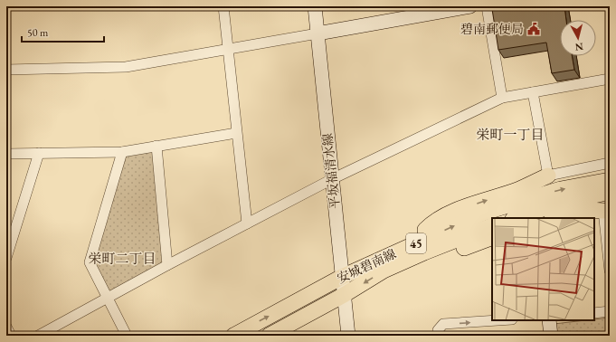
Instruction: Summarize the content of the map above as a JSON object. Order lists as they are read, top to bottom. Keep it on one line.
{"streets":{"main road":["平坂福清水線","45","安城碧南線"]},"crossings":[["平坂福清水線","安城碧南線"]],"districts":["栄町一丁目","栄町二丁目"],"places":{"public building":["碧南郵便局"]},"scale_bar":"50 m","north":"bottom"}
